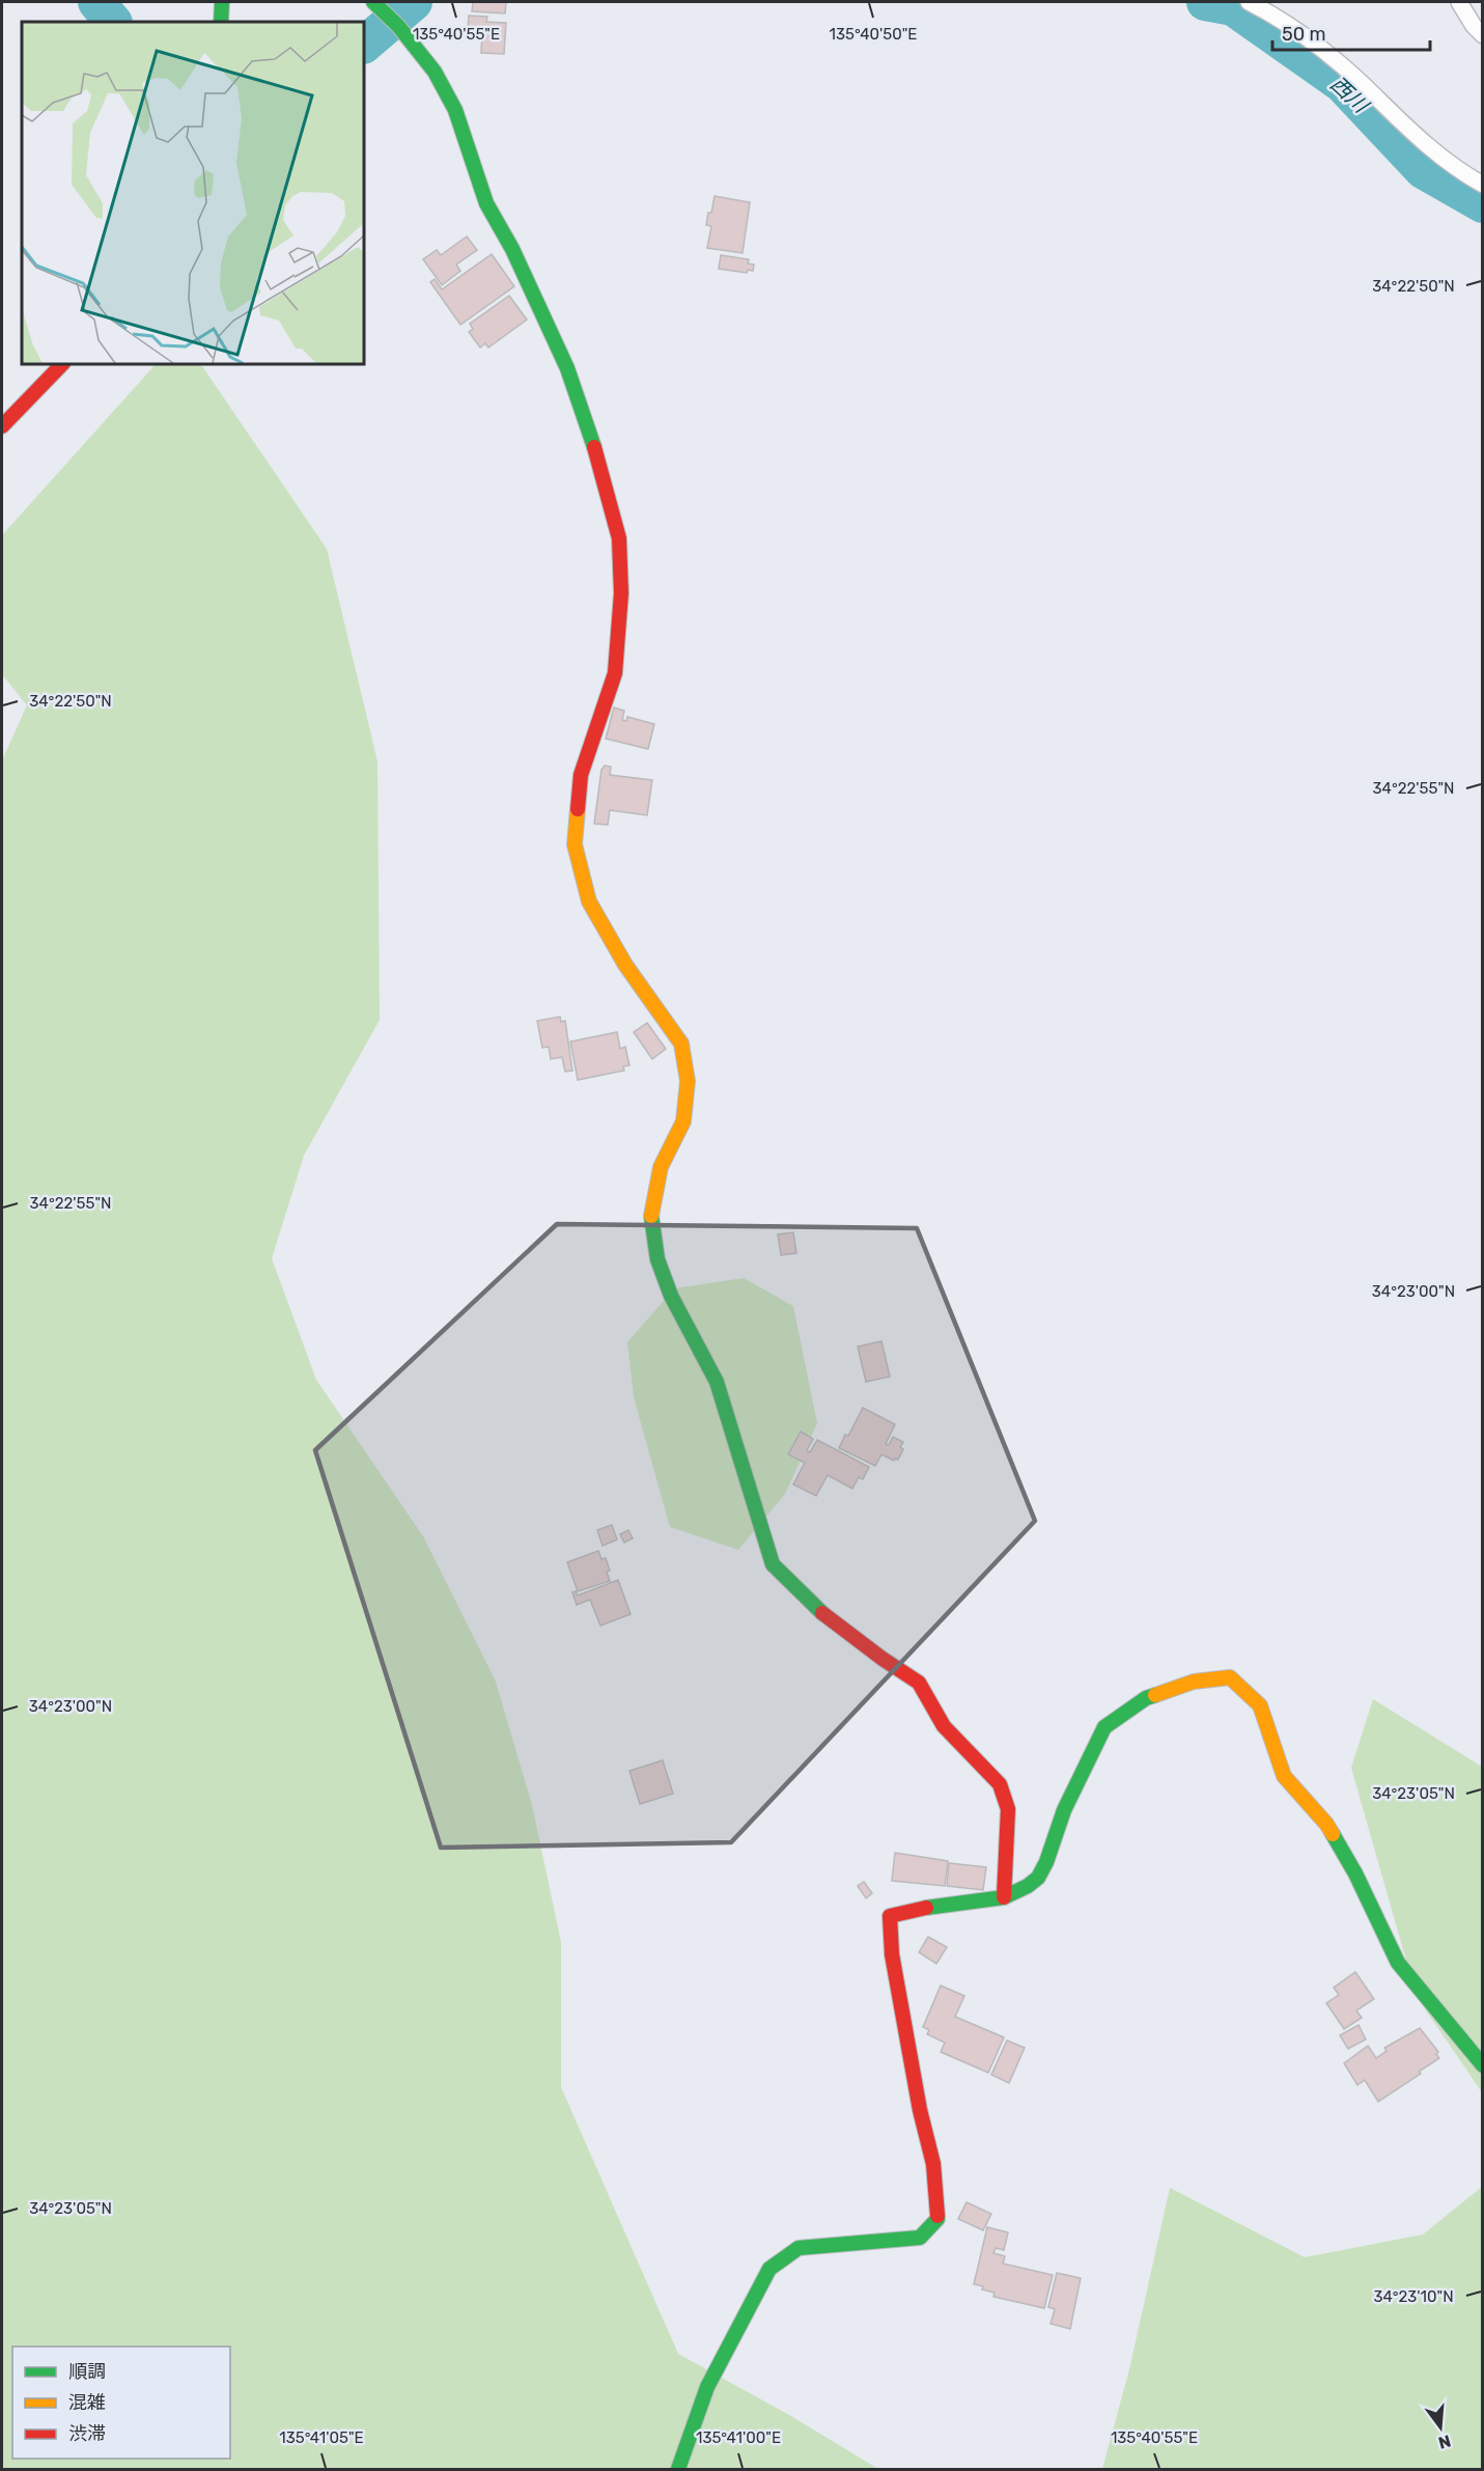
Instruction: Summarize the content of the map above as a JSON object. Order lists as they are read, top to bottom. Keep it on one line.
{"water":["西川"],"legend":["順調","混雑","渋滞"],"scale_bar":"50 m","north":"bottom","coordinates":["135°40'55\"E","135°40'50\"E","34°22'50\"N","34°22'55\"N","34°23'00\"N","34°23'05\"N","34°23'10\"N","135°41'05\"E","135°41'00\"E"]}
